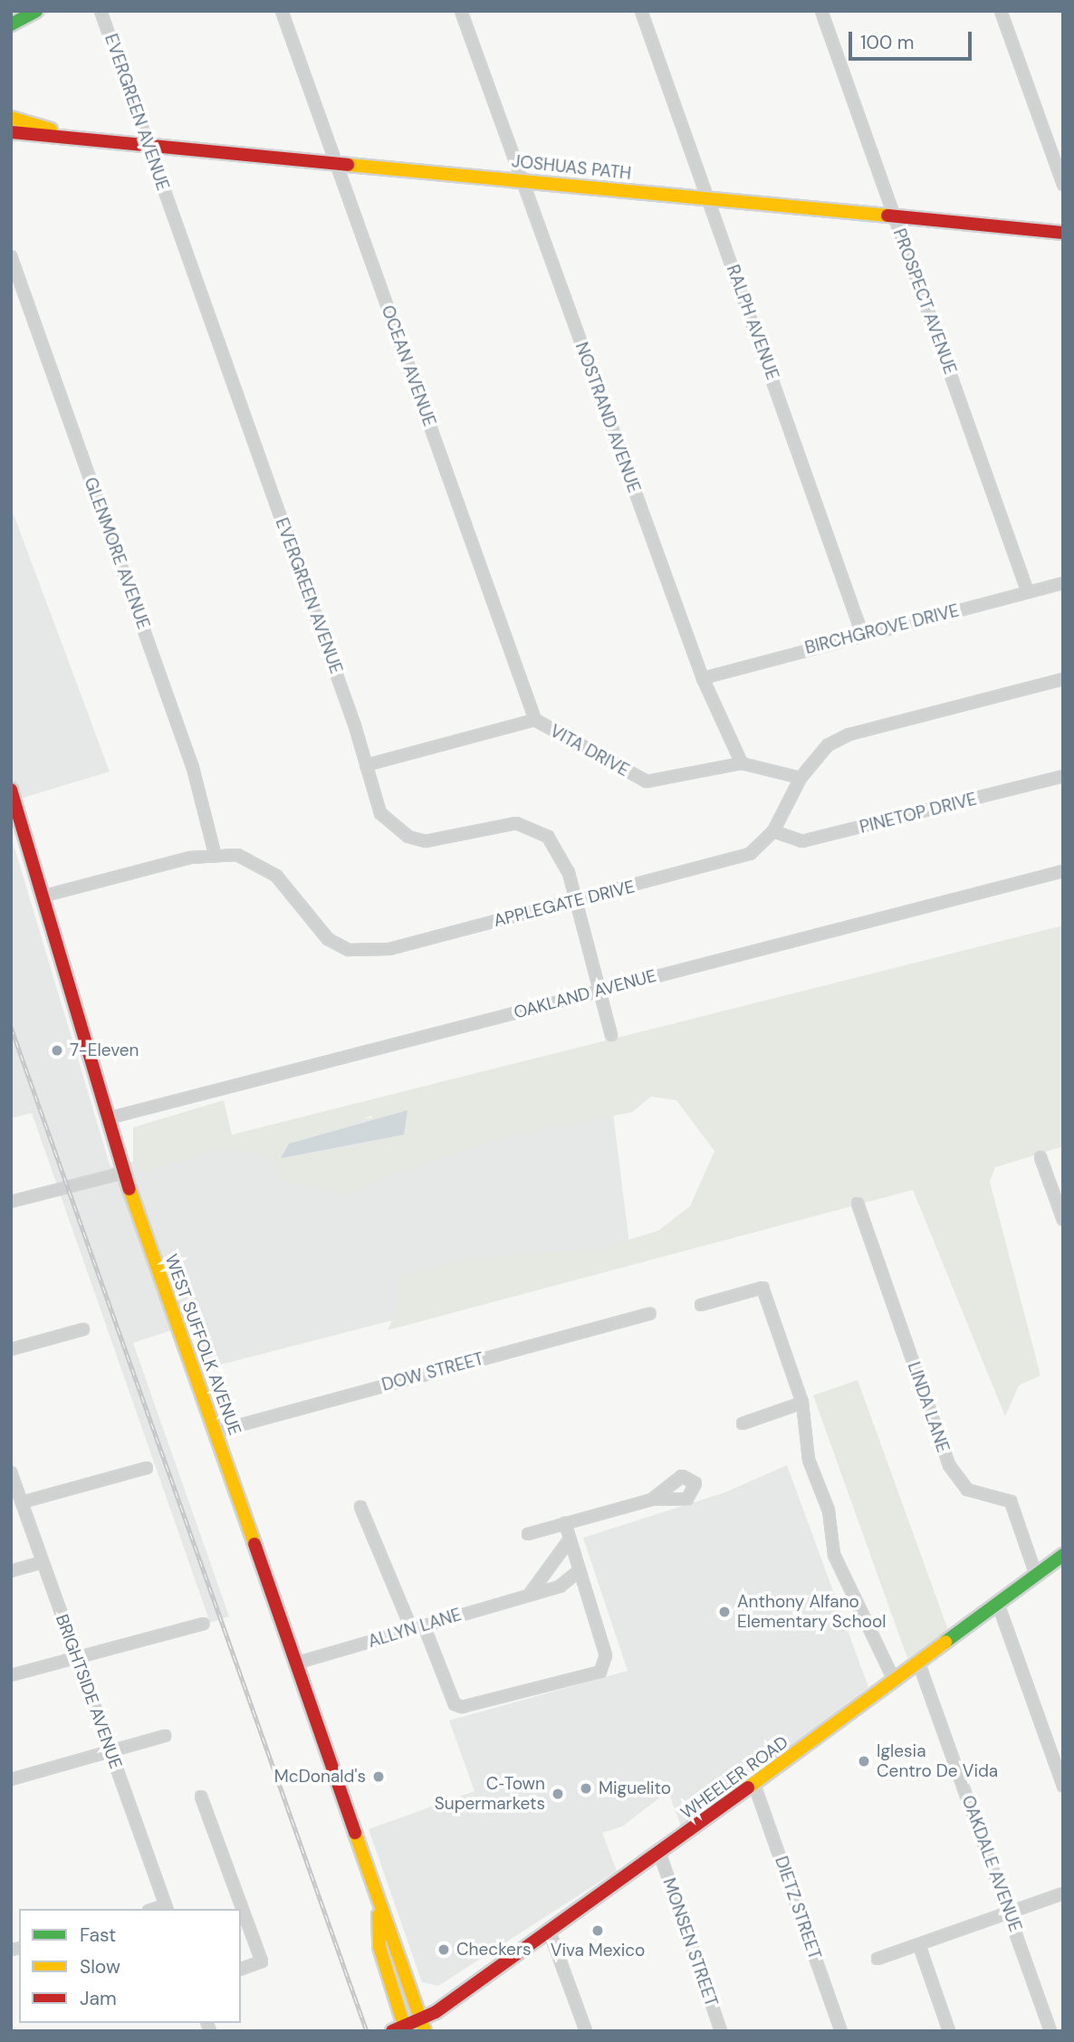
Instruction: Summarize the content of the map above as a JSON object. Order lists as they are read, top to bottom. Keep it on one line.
{"streets":{"main road":["JOSHUAS PATH","WEST SUFFOLK AVENUE","WHEELER ROAD"],"street":["EVERGREEN AVENUE","PROSPECT AVENUE","RALPH AVENUE","OCEAN AVENUE","NOSTRAND AVENUE","GLENMORE AVENUE","BIRCHGROVE DRIVE","VITA DRIVE","PINETOP DRIVE","APPLEGATE DRIVE","OAKLAND AVENUE","DOW STREET","LINDA LANE","ALLYN LANE","BRIGHTSIDE AVENUE","OAKDALE AVENUE","DIETZ STREET","MONSEN STREET"]},"crossings":[["EVERGREEN AVENUE","JOSHUAS PATH"],["EVERGREEN AVENUE","VITA DRIVE"],["EVERGREEN AVENUE","APPLEGATE DRIVE"],["EVERGREEN AVENUE","OAKLAND AVENUE"],["JOSHUAS PATH","PROSPECT AVENUE"],["JOSHUAS PATH","RALPH AVENUE"],["JOSHUAS PATH","OCEAN AVENUE"],["JOSHUAS PATH","NOSTRAND AVENUE"],["PROSPECT AVENUE","BIRCHGROVE DRIVE"],["RALPH AVENUE","BIRCHGROVE DRIVE"],["OCEAN AVENUE","VITA DRIVE"],["NOSTRAND AVENUE","BIRCHGROVE DRIVE"],["NOSTRAND AVENUE","VITA DRIVE"],["GLENMORE AVENUE","APPLEGATE DRIVE"],["PINETOP DRIVE","APPLEGATE DRIVE"],["APPLEGATE DRIVE","WEST SUFFOLK AVENUE"],["OAKLAND AVENUE","WEST SUFFOLK AVENUE"],["WEST SUFFOLK AVENUE","DOW STREET"],["WEST SUFFOLK AVENUE","ALLYN LANE"],["WEST SUFFOLK AVENUE","WHEELER ROAD"],["LINDA LANE","WHEELER ROAD"],["WHEELER ROAD","OAKDALE AVENUE"],["WHEELER ROAD","DIETZ STREET"],["WHEELER ROAD","MONSEN STREET"]],"places":["7-Eleven","Anthony Alfano Elementary School","Iglesia Centro De Vida","McDonald's","Miguelito","C‑Town Supermarkets","Viva Mexico","Checkers"],"legend":["Fast","Slow","Jam"],"scale_bar":"100 m"}
